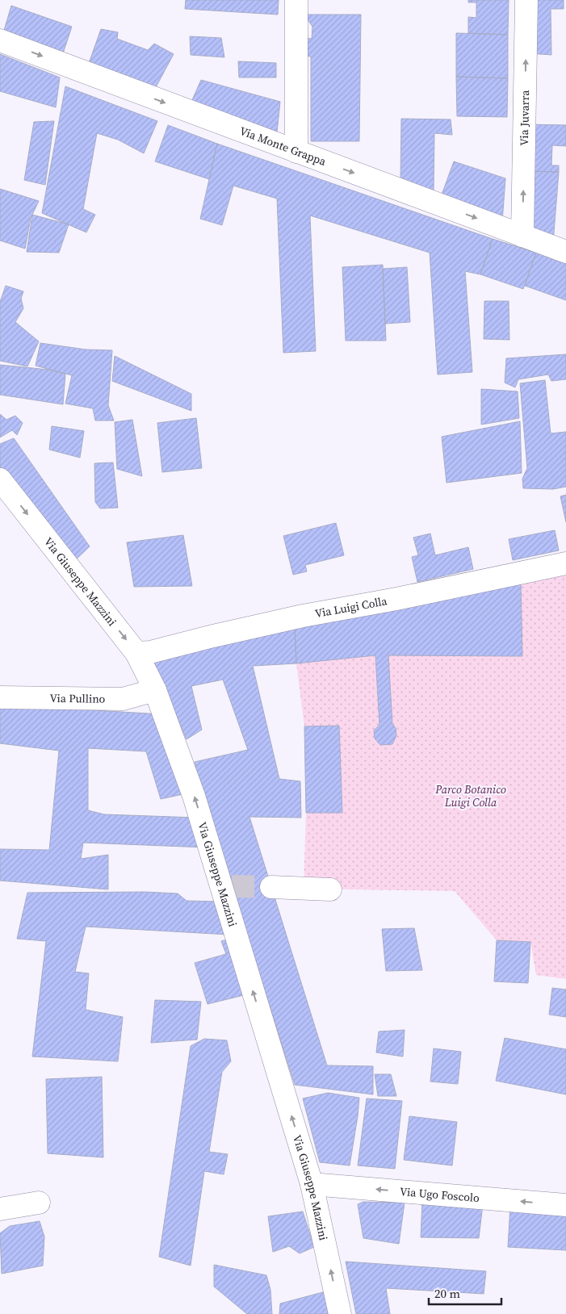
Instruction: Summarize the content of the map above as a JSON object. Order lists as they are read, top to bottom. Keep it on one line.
{"streets":{"street":["Via Juvarra","Via Monte Grappa","Via Giuseppe Mazzini","Via Luigi Colla","Via Pullino","Via Ugo Foscolo"]},"crossings":[["Via Juvarra","Via Monte Grappa"],["Via Giuseppe Mazzini","Via Luigi Colla"],["Via Giuseppe Mazzini","Via Pullino"],["Via Giuseppe Mazzini","Via Ugo Foscolo"]],"one_way":["Via Juvarra","Via Monte Grappa","Via Ugo Foscolo"],"parks":["Parco Botanico Luigi Colla"],"scale_bar":"20 m"}
